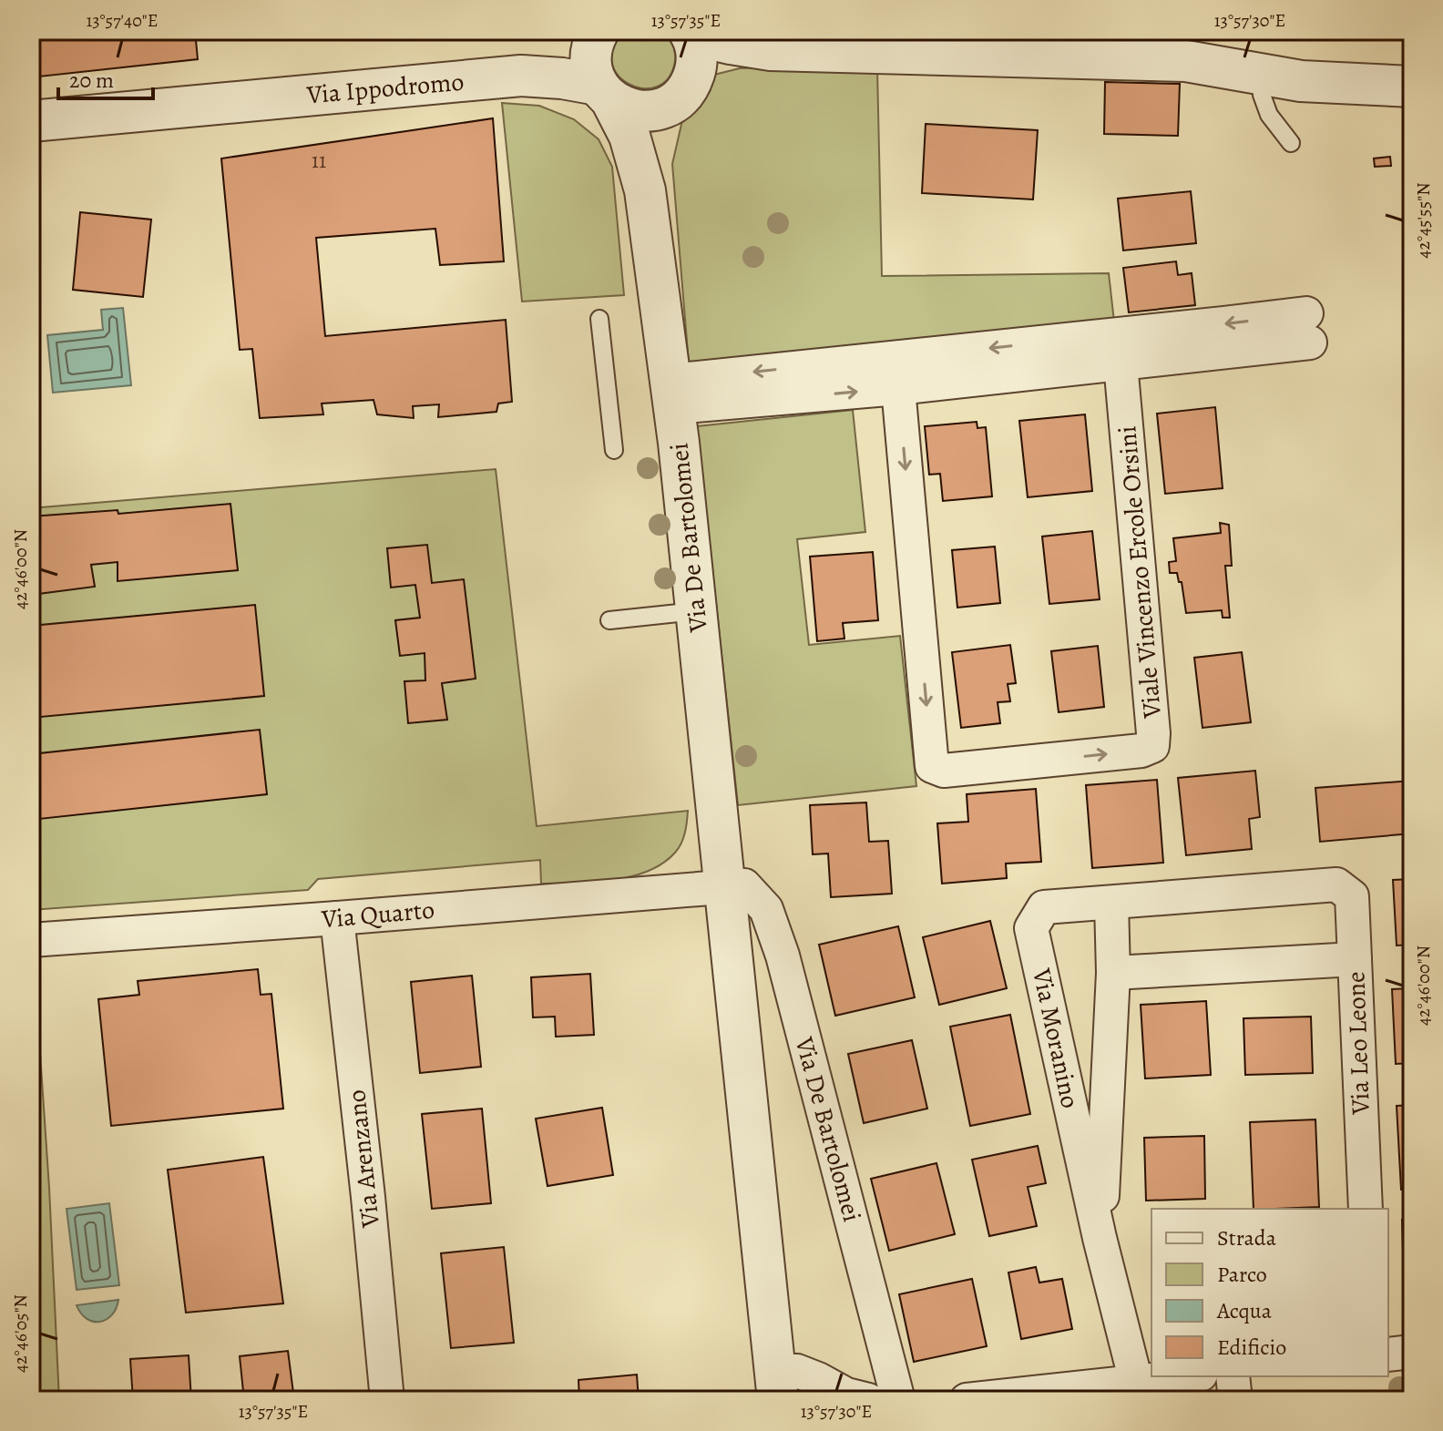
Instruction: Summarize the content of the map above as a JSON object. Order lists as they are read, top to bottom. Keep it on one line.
{"streets":{"street":["Via Ippodromo","Via De Bartolomei","Viale Vincenzo Ercole Orsini","Via Quarto","Via Moranino","Via Leo Leone","Via Arenzano"]},"crossings":[["Via Ippodromo","Via De Bartolomei"],["Via De Bartolomei","Via Quarto"],["Via Quarto","Via Arenzano"],["Via Moranino","Via Leo Leone"]],"house_numbers":["11"],"legend":["Strada","Parco","Acqua","Edificio"],"scale_bar":"20 m","coordinates":["13°57'40\"E","13°57'35\"E","13°57'30\"E","42°45'55\"N","42°46'00\"N","42°46'05\"N"]}
